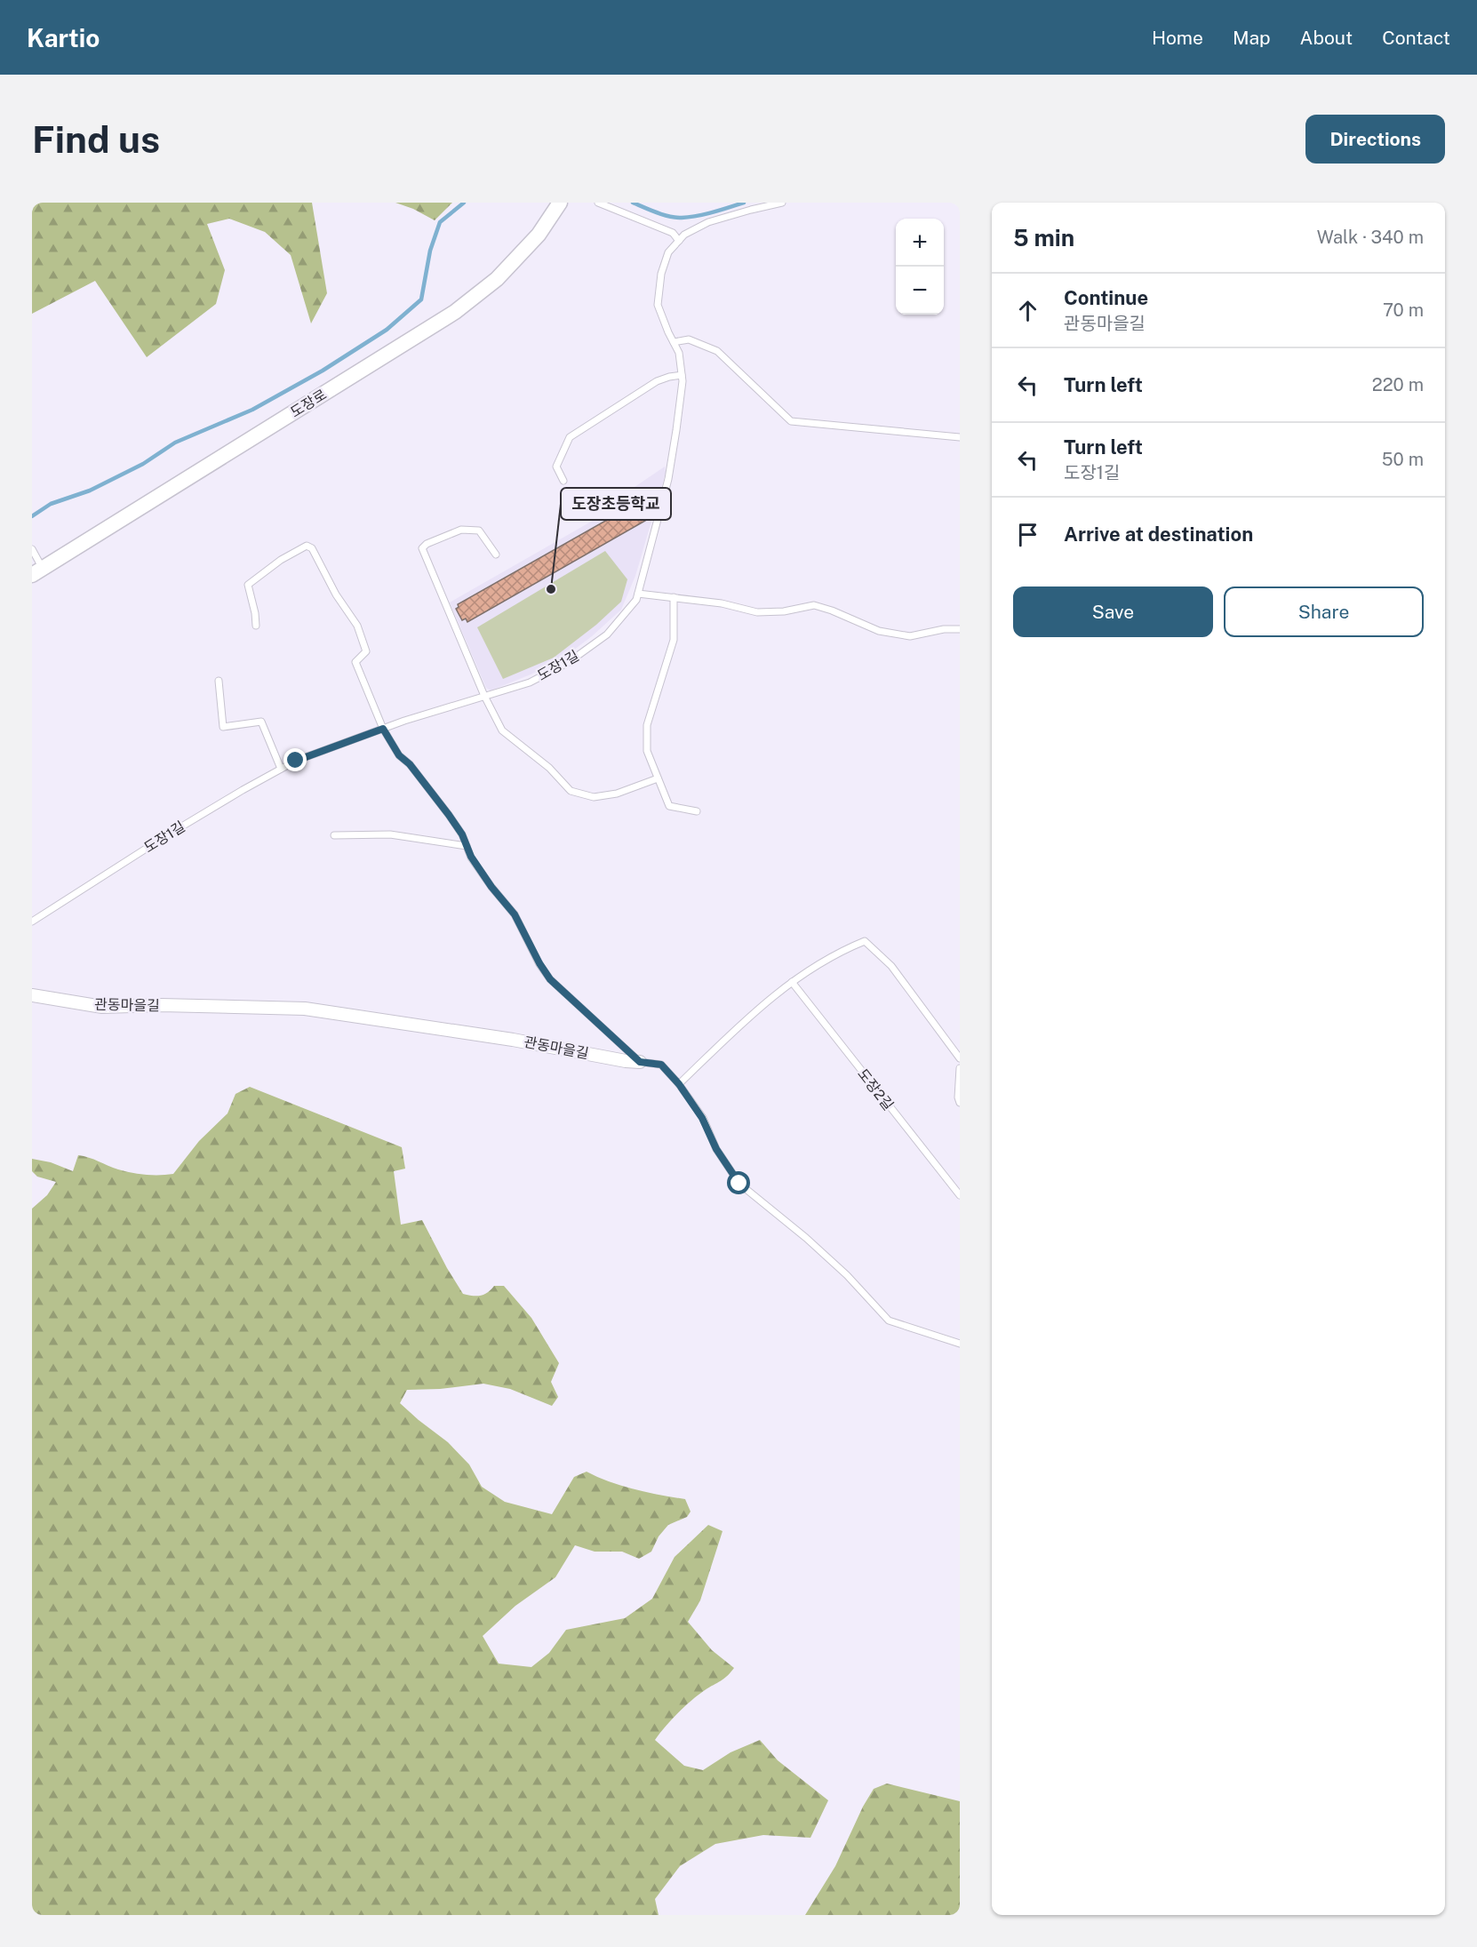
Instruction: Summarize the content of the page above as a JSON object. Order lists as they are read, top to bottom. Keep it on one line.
{"streets":{"street":["도장로","관동마을길"],"lane":["도장1길","도장2길"]},"places":["도장초등학교"],"page":{"header":"Kartio","nav":["Home","Map","About","Contact"],"buttons":["Directions",["Save","Share"]],"title":"Find us","heading":["5 min","Walk · 340 m"],"map_buttons":["+","−"],"list":[["Continue","관동마을길","70 m"],["Turn left","220 m"],["Turn left","도장1길","50 m"],"Arrive at destination"]}}
